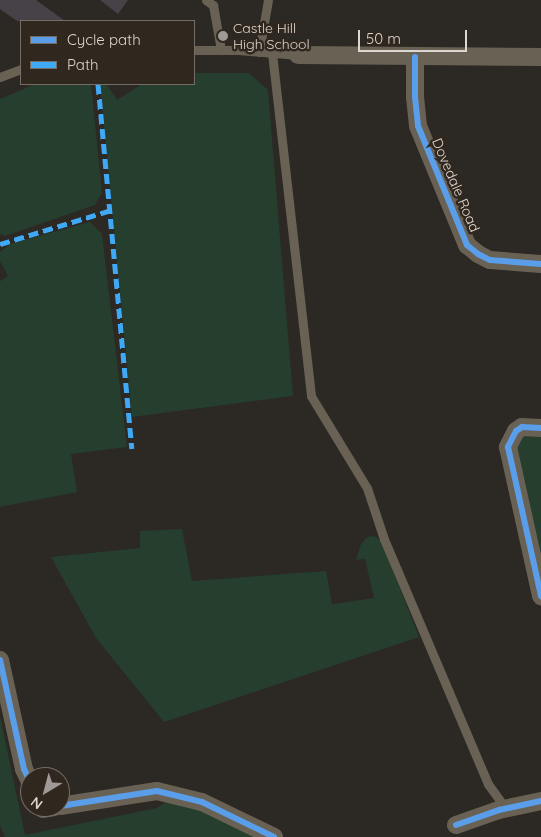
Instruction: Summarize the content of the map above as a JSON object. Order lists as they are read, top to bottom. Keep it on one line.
{"streets":{"street":["Dovedale Road"]},"places":["Castle Hill High School"],"legend":["Cycle path","Path"],"scale_bar":"50 m","north":"bottom left"}
